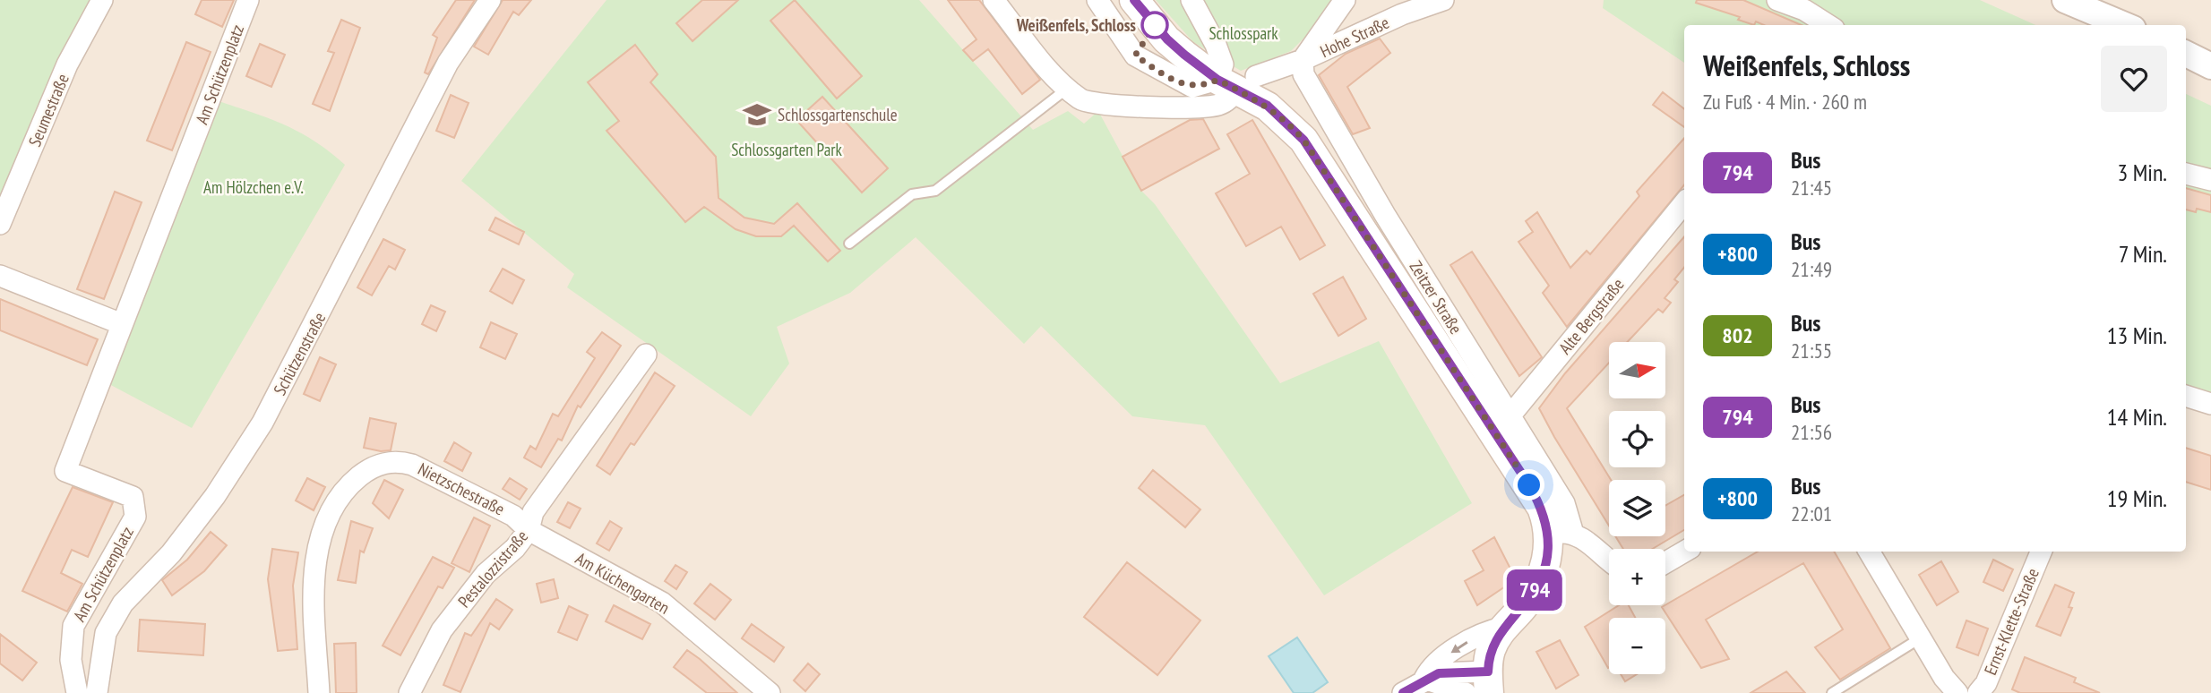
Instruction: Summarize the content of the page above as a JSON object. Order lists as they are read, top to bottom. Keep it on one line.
{"streets":{"main road":["Zeitzer Straße"],"street":["Hohe Straße","Am Schützenplatz","Seumestraße","Alte Bergstraße","Schützenstraße","Nietzschestraße","Pestalozzistraße","Am Küchengarten","Ernst-Klette-Straße"]},"crossings":[["Hohe Straße","Zeitzer Straße"],["Zeitzer Straße","Alte Bergstraße"],["Nietzschestraße","Pestalozzistraße"],["Nietzschestraße","Am Küchengarten"],["Pestalozzistraße","Am Küchengarten"]],"parks":["Schlosspark","Schlossgarten Park","Am Hölzchen e.V."],"places":{"other":["Weißenfels, Schloss"],"school or university":["Schlossgartenschule"]},"lines":["bus line 794"],"north":"right","page":{"on_map":"794","heading":["Weißenfels, Schloss","Zu Fuß · 4 Min. · 260 m"],"list":[{"mark":"794","name":"Bus","note":"21:45","value":"3 Min."},{"mark":"+800","name":"Bus","note":"21:49","value":"7 Min."},{"mark":"802","name":"Bus","note":"21:55","value":"13 Min."},{"mark":"794","name":"Bus","note":"21:56","value":"14 Min."},{"mark":"+800","name":"Bus","note":"22:01","value":"19 Min."}],"map_buttons":["+","−"]}}
